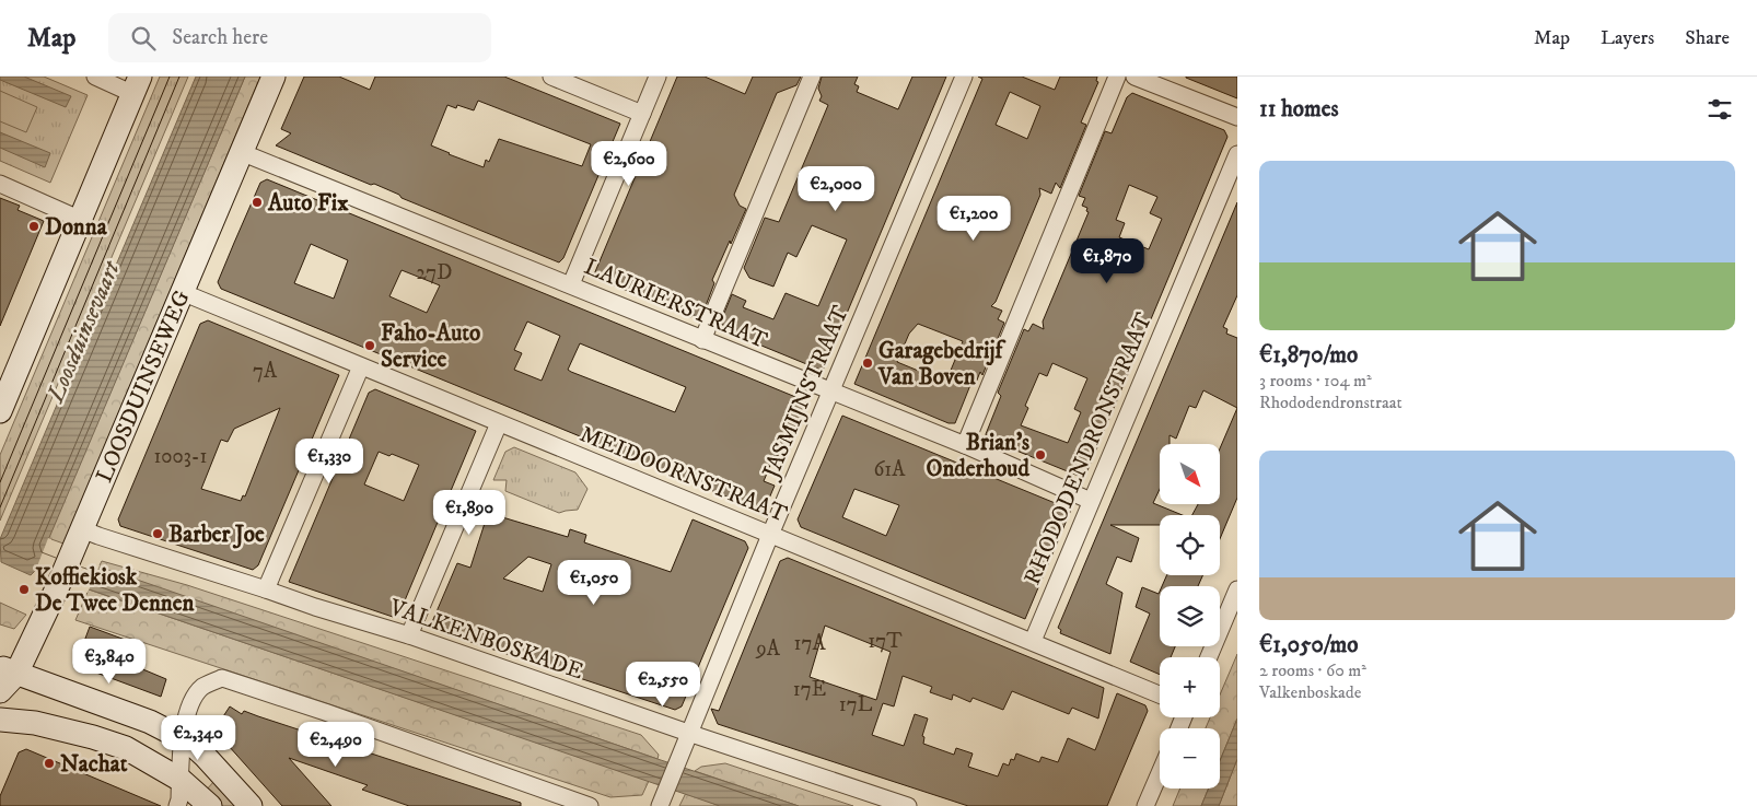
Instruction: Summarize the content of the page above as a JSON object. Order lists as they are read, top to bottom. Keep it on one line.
{"streets":{"main road":["LOOSDUINSEWEG"],"street":["LAURIERSTRAAT","JASMIJNSTRAAT","RHODODENDRONSTRAAT","MEIDOORNSTRAAT","VALKENBOSKADE"]},"crossings":[["LAURIERSTRAAT","LOOSDUINSEWEG"],["LAURIERSTRAAT","JASMIJNSTRAAT"],["LAURIERSTRAAT","RHODODENDRONSTRAAT"],["LOOSDUINSEWEG","MEIDOORNSTRAAT"],["LOOSDUINSEWEG","VALKENBOSKADE"],["JASMIJNSTRAAT","MEIDOORNSTRAAT"],["JASMIJNSTRAAT","VALKENBOSKADE"],["RHODODENDRONSTRAAT","MEIDOORNSTRAAT"]],"water":["Loosduinsevaart"],"places":["Auto Fix","Donna","Faho-Auto Service","Garagebedrijf Van Boven","Brian's Onderhoud","Barber Joe","Koffiekiosk De Twee Dennen","Nachat"],"house_numbers":["27D","7A","1003-1","61A","17T","17A","9A","17E","17L"],"north":"bottom right","page":{"header":"Map","search":"Search here","nav":["Map","Layers","Share"],"heading":"11 homes","price":["€2,600","€2,000","€1,200","€1,870","€1,330","€1,890","€1,050","€3,840","€2,550","€2,340","€2,490"],"list":[{"name":"€1,870/mo","note":"3 rooms · 104 m² · Rhododendronstraat"},{"name":"€1,050/mo","note":"2 rooms · 60 m² · Valkenboskade"}],"map_buttons":["+","−"]}}
